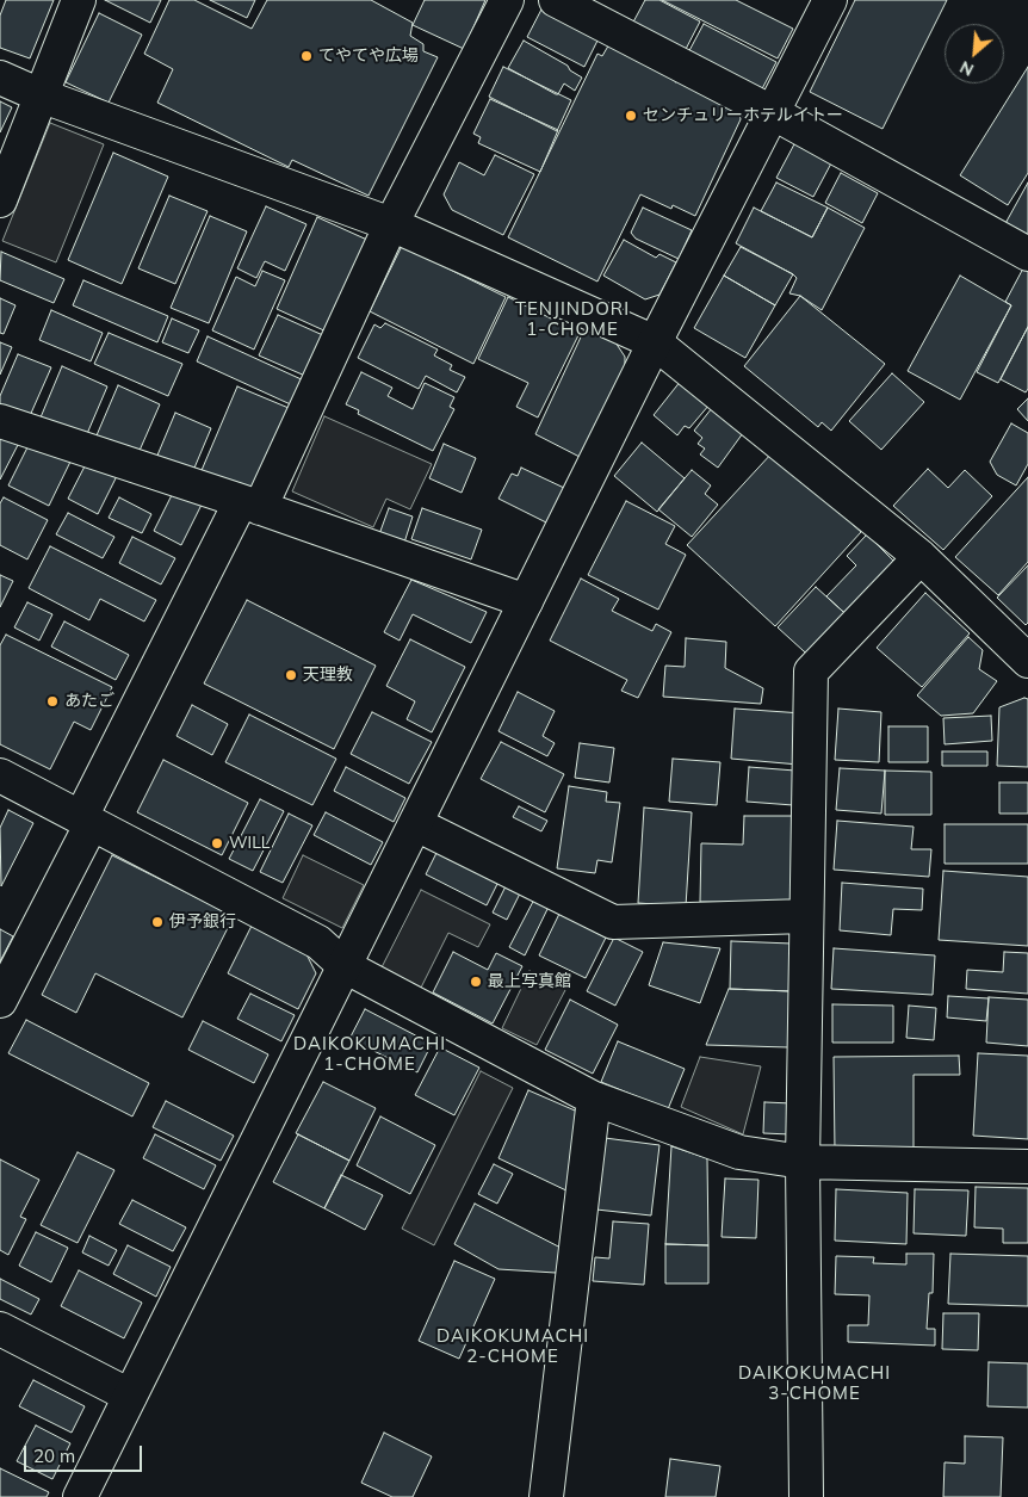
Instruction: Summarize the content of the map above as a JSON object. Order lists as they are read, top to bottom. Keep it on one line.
{"districts":["TENJINDORI 1-CHOME","DAIKOKUMACHI 1-CHOME","DAIKOKUMACHI 2-CHOME","DAIKOKUMACHI 3-CHOME"],"places":["てやてや広場","センチュリーホテルイトー","天理教","あたご","WILL","伊予銀行","最上写真館"],"scale_bar":"20 m","north":"bottom left"}
